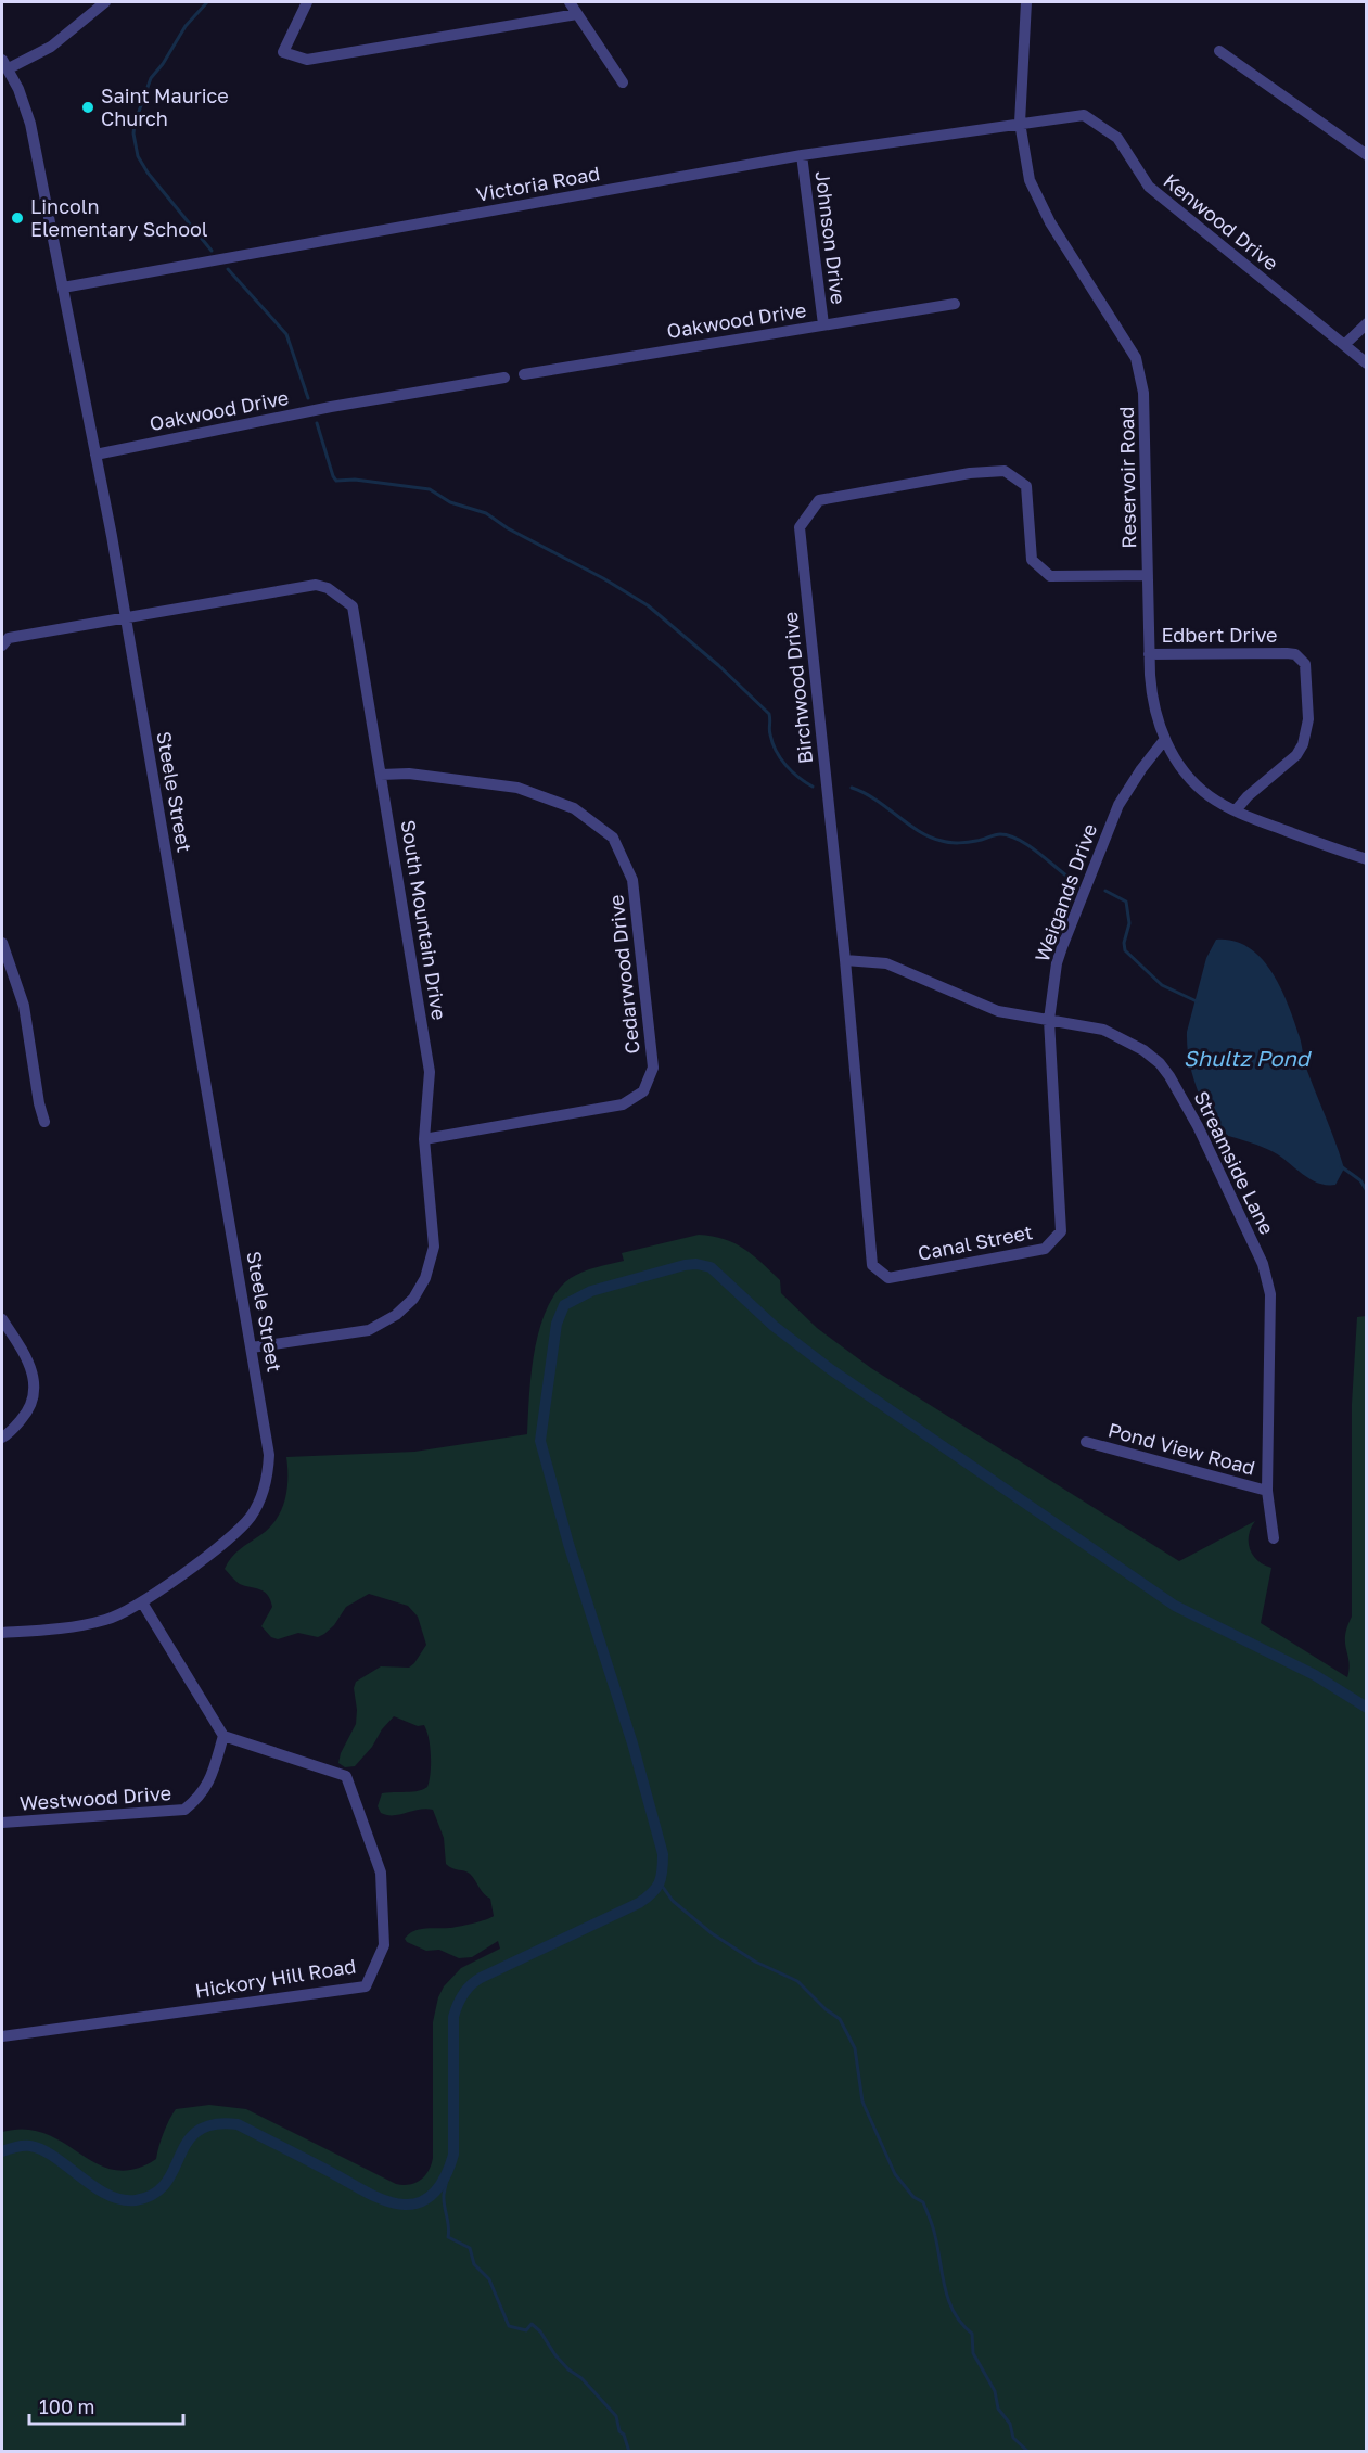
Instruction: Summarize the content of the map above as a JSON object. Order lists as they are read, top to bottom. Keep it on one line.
{"streets":{"street":["Victoria Road","Kenwood Drive","Johnson Drive","Oakwood Drive","Reservoir Road","Edbert Drive","Birchwood Drive","Steele Street","Weigands Drive","South Mountain Drive","Cedarwood Drive","Streamside Lane","Canal Street","Pond View Road","Westwood Drive","Hickory Hill Road"]},"crossings":[["Victoria Road","Kenwood Drive"],["Victoria Road","Johnson Drive"],["Victoria Road","Reservoir Road"],["Victoria Road","Steele Street"],["Kenwood Drive","Reservoir Road"],["Johnson Drive","Oakwood Drive"],["Oakwood Drive","Steele Street"],["Reservoir Road","Edbert Drive"],["Reservoir Road","Birchwood Drive"],["Reservoir Road","Weigands Drive"],["Birchwood Drive","Streamside Lane"],["Birchwood Drive","Canal Street"],["Steele Street","South Mountain Drive"],["Weigands Drive","Streamside Lane"],["Weigands Drive","Canal Street"],["South Mountain Drive","Cedarwood Drive"],["Streamside Lane","Pond View Road"],["Westwood Drive","Hickory Hill Road"]],"water":["Shultz Pond"],"places":["Saint Maurice Church","Lincoln Elementary School"],"scale_bar":"100 m"}
